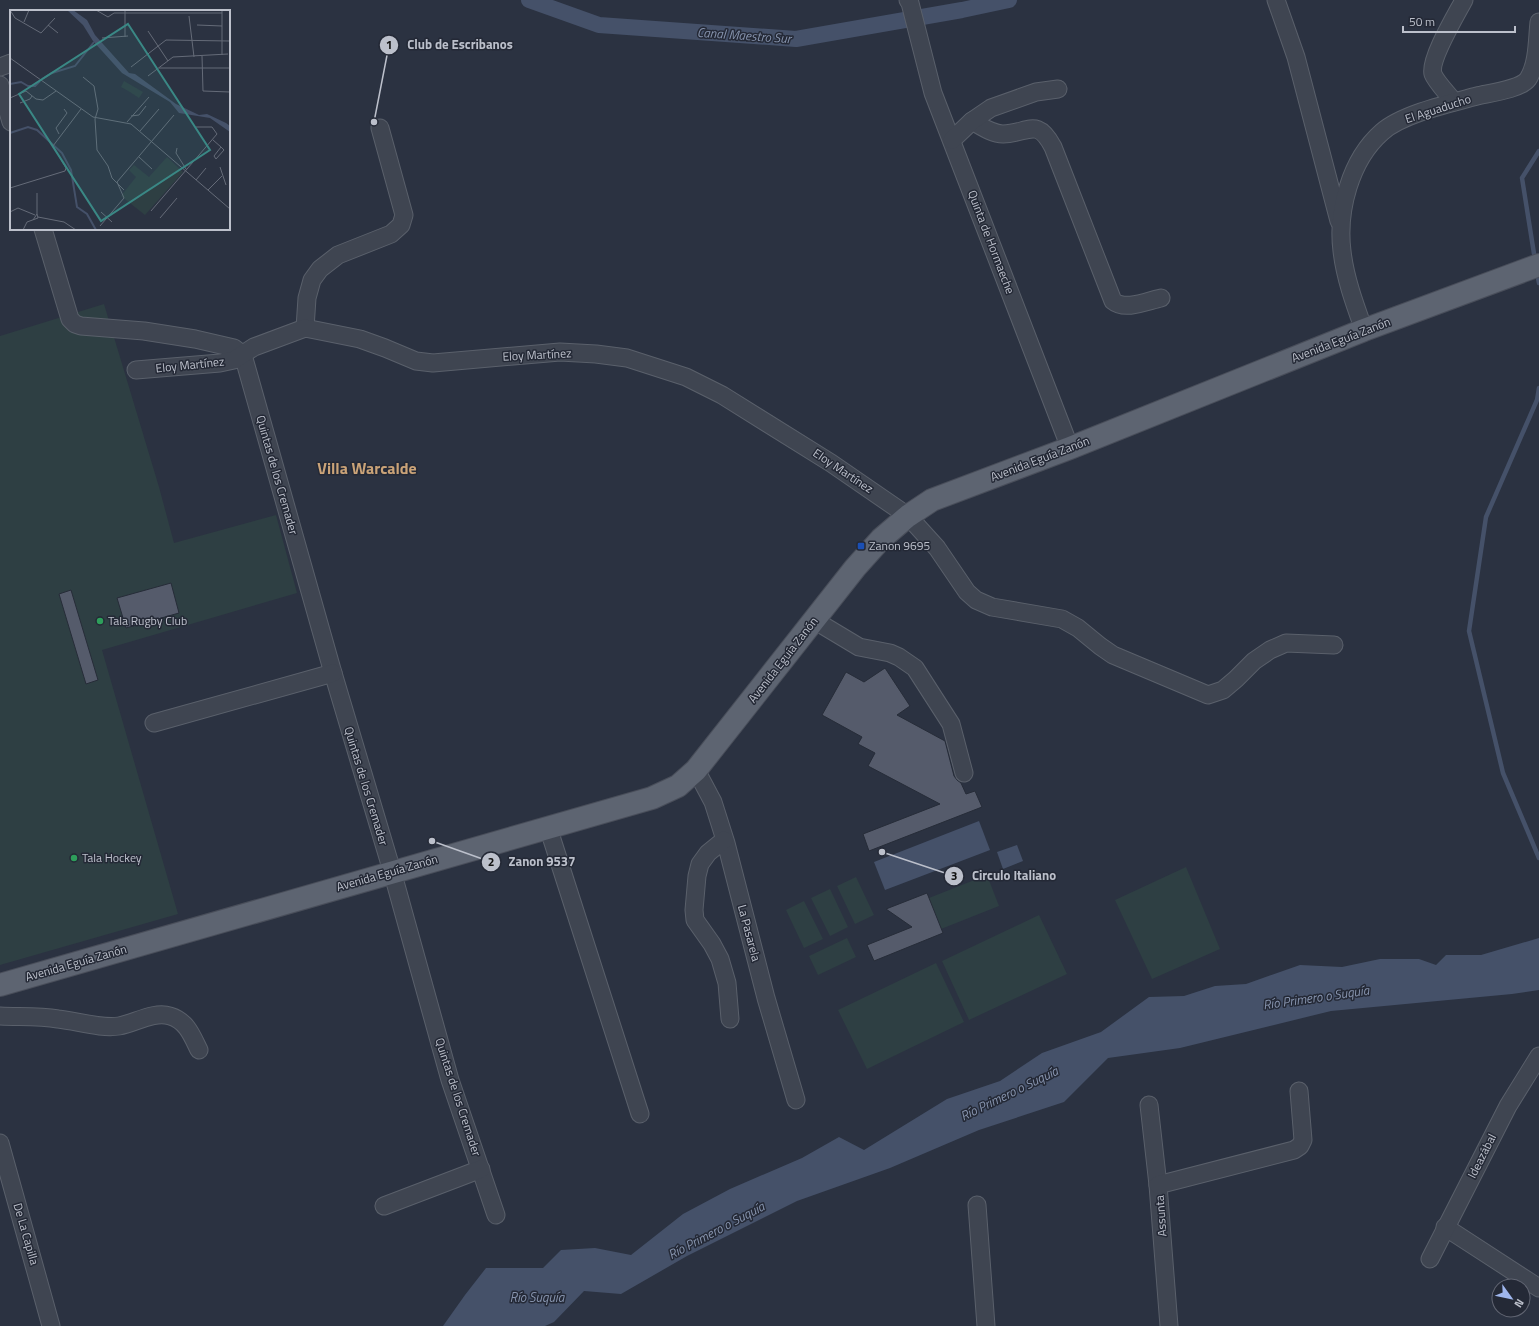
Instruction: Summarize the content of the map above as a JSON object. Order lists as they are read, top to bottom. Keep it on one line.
{"streets":{"main road":["Avenida Eguía Zanón"],"street":["El Aguaducho","Quinta de Hormaeche","Eloy Martínez","Quintas de los Cremader","La Pasarela","Ideazábal","Assunta","De La Capilla"]},"crossings":[["El Aguaducho","Avenida Eguía Zanón"],["Quinta de Hormaeche","Avenida Eguía Zanón"],["Avenida Eguía Zanón","Eloy Martínez"],["Avenida Eguía Zanón","Quintas de los Cremader"],["Avenida Eguía Zanón","La Pasarela"],["Eloy Martínez","Quintas de los Cremader"]],"districts":["Villa Warcalde"],"water":["Canal Maestro Sur","Río Primero o Suquía","Río Suquía"],"places":{"other":["Club de Escribanos","Tala Rugby Club","Zanon 9537","Circulo Italiano","Tala Hockey"],"transit":["Zanon 9695"]},"scale_bar":"50 m","north":"bottom right"}
